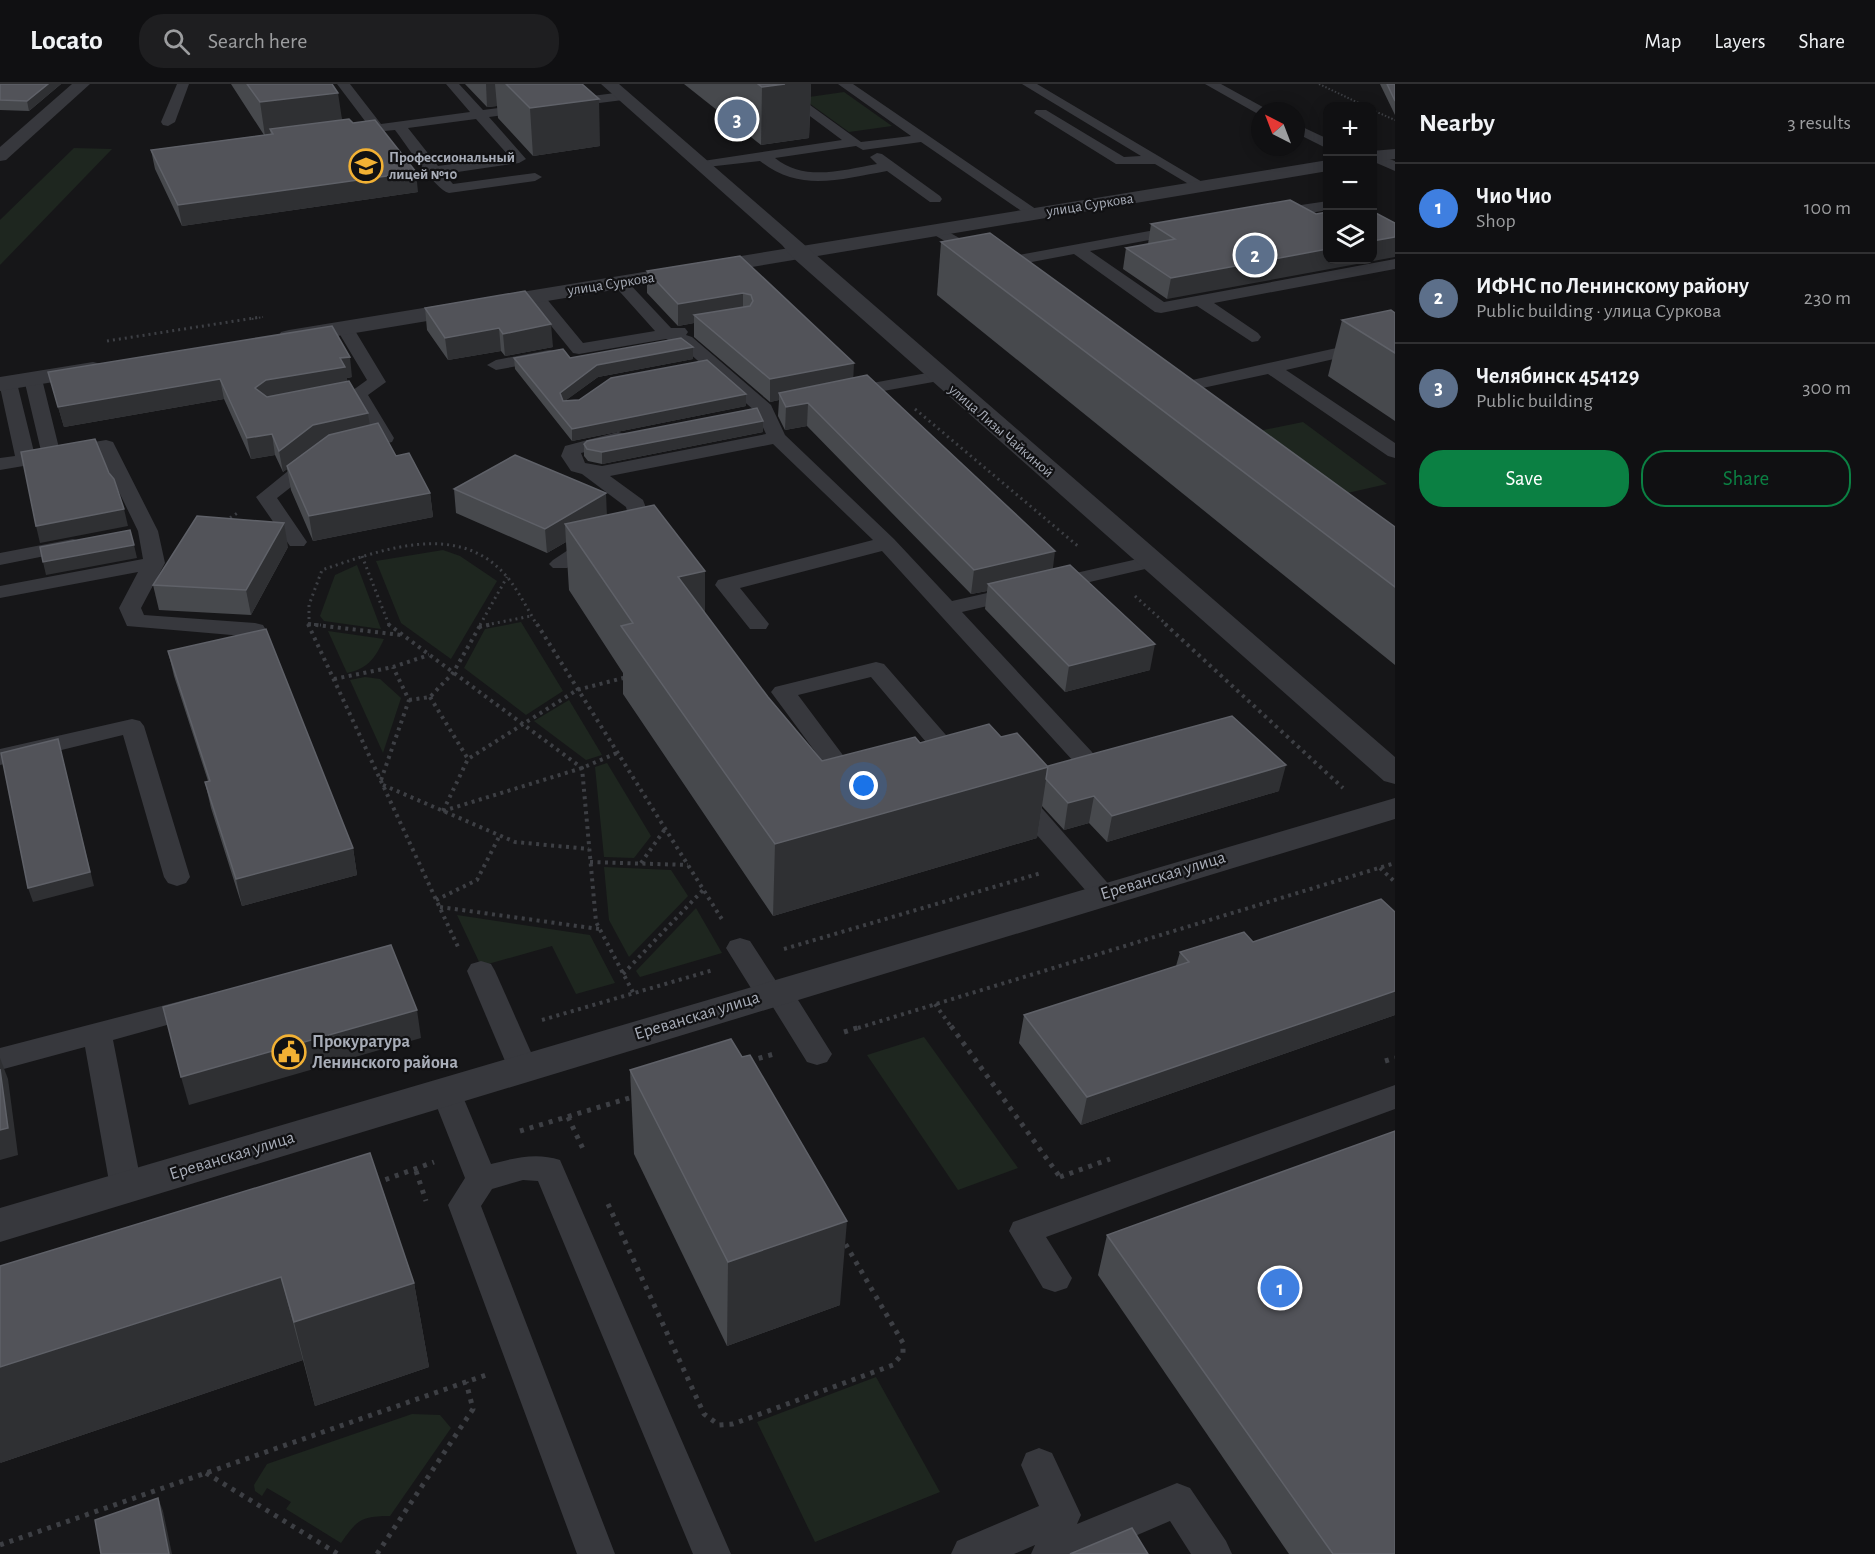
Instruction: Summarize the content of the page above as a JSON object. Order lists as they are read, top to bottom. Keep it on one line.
{"streets":{"street":["улица Суркова","улица Лизы Чайкиной","Ереванская улица"]},"crossings":[["улица Суркова","улица Лизы Чайкиной"]],"places":{"school or university":["Профессиональный лицей №10"],"public building":["Прокуратура Ленинского района"]},"north":"top left","page":{"header":"Locato","search":"Search here","nav":["Map","Layers","Share"],"heading":["Nearby","3 results"],"pins":["3","2","1"],"map_buttons":["+","−"],"list":[{"mark":"1","name":"Чио Чио","note":"Shop","value":"100 m"},{"mark":"2","name":"ИФНС по Ленинскому району","note":"Public building · улица Суркова","value":"230 m"},{"mark":"3","name":"Челябинск 454129","note":"Public building","value":"300 m"}],"buttons":["Save","Share"]}}
